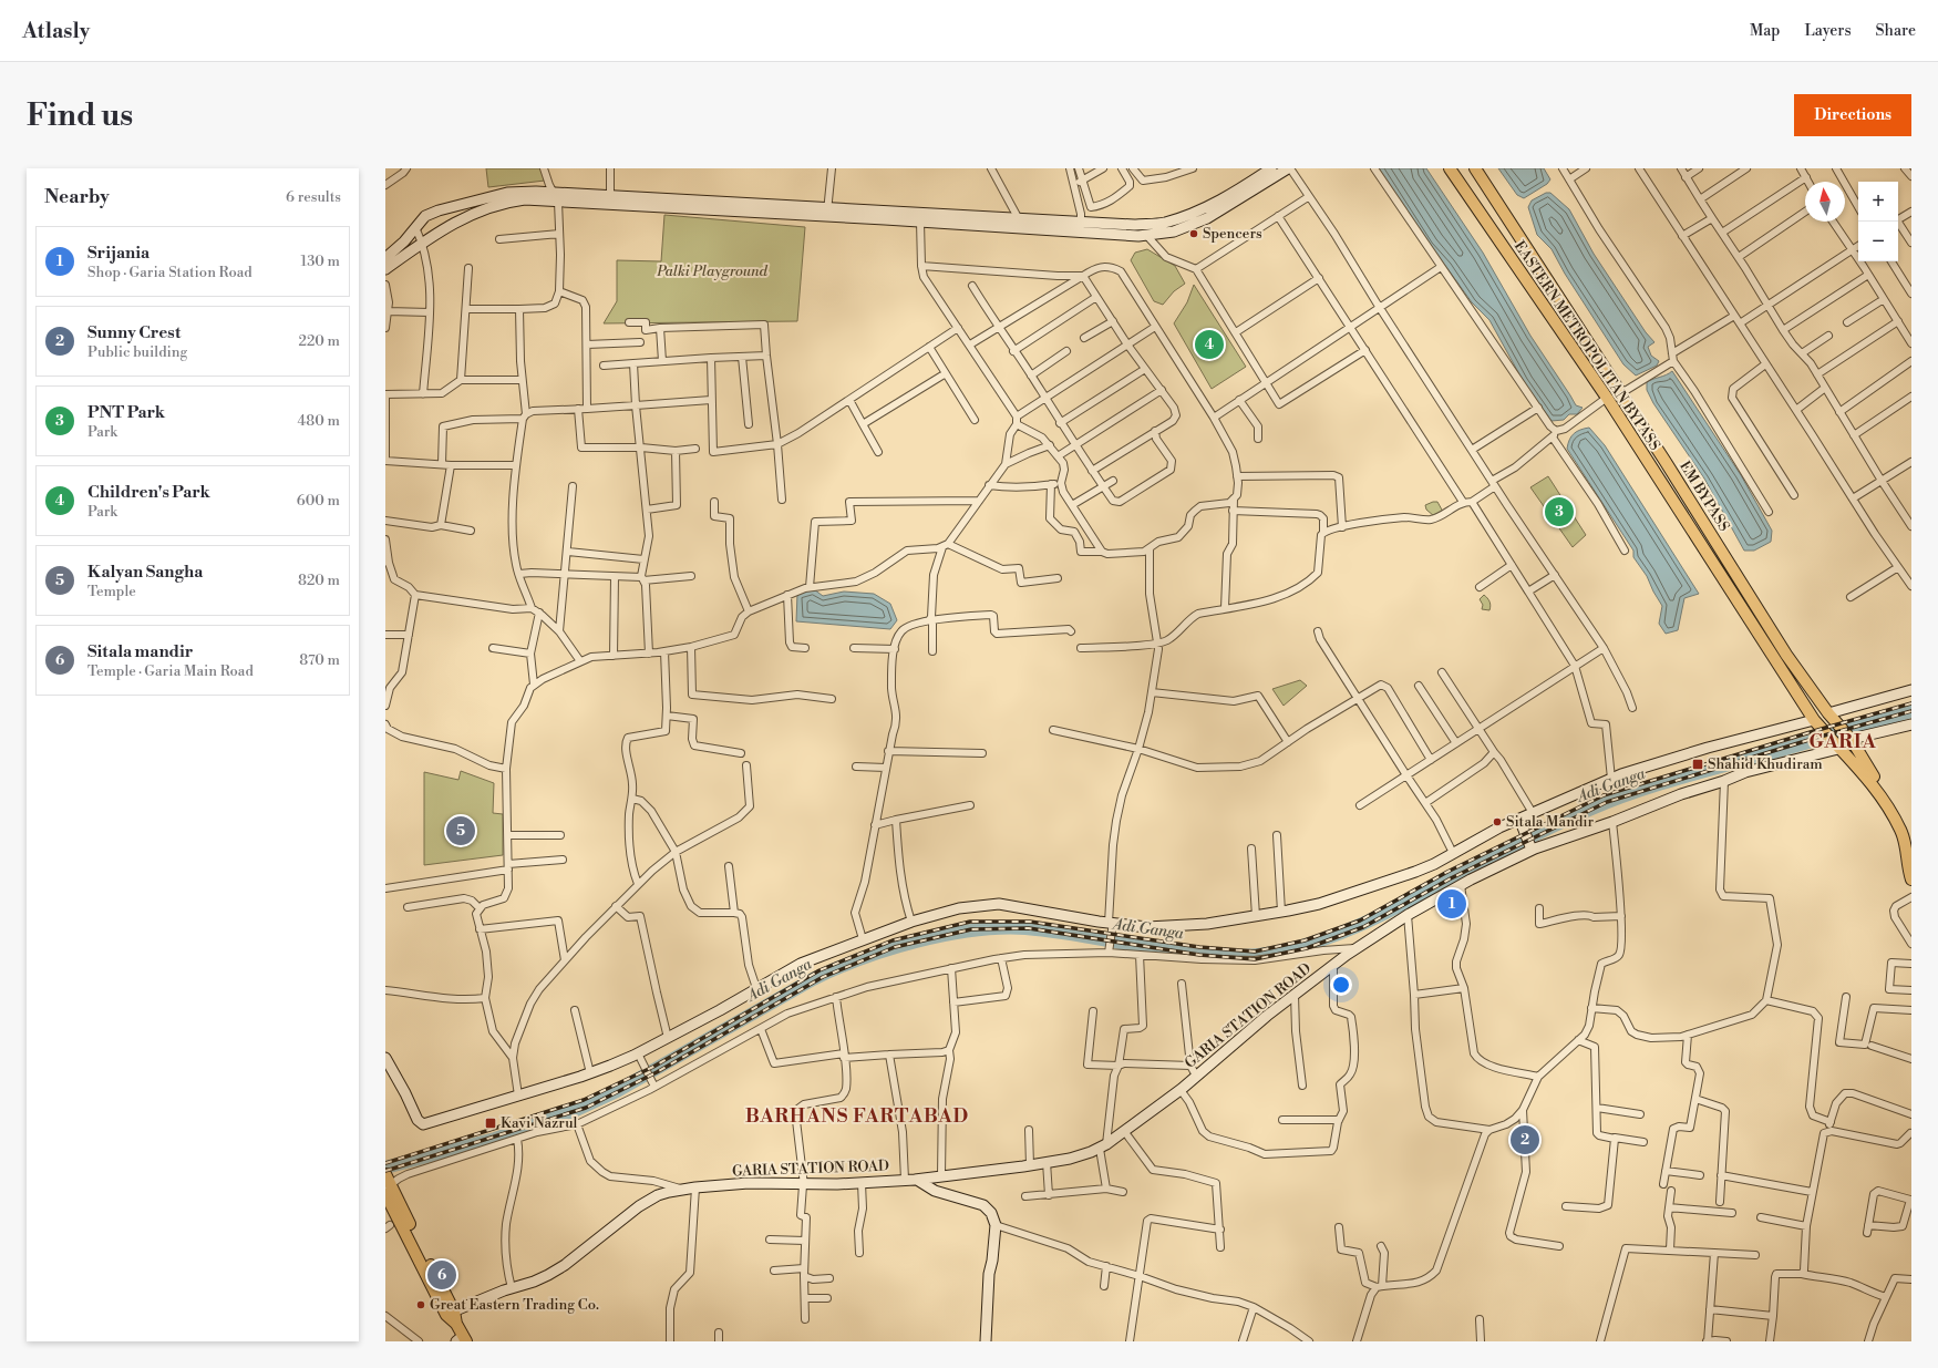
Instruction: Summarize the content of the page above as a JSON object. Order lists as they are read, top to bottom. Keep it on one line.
{"streets":{"main road":["EASTERN METROPOLITAN BYPASS","EM BYPASS","GARIA STATION ROAD"]},"crossings":[["EM BYPASS","GARIA STATION ROAD"]],"districts":["GARIA","BARHANS FARTABAD"],"water":["Adi Ganga"],"parks":["Palki Playground"],"places":{"other":["Spencers","Sitala Mandir","Great Eastern Trading Co."],"transit":["Shahid Khudiram","Kavi Nazrul"]},"north":"top","page":{"header":"Atlasly","nav":["Map","Layers","Share"],"buttons":"Directions","title":"Find us","heading":["Nearby","6 results"],"map_buttons":["+","−"],"list":[{"mark":"1","name":"Srijania","note":"Shop · Garia Station Road","value":"130 m"},{"mark":"2","name":"Sunny Crest","note":"Public building","value":"220 m"},{"mark":"3","name":"PNT Park","note":"Park","value":"480 m"},{"mark":"4","name":"Children's Park","note":"Park","value":"600 m"},{"mark":"5","name":"Kalyan Sangha","note":"Temple","value":"820 m"},{"mark":"6","name":"Sitala mandir","note":"Temple · Garia Main Road","value":"870 m"}],"pins":["4","3","5","1","2","6"]}}
